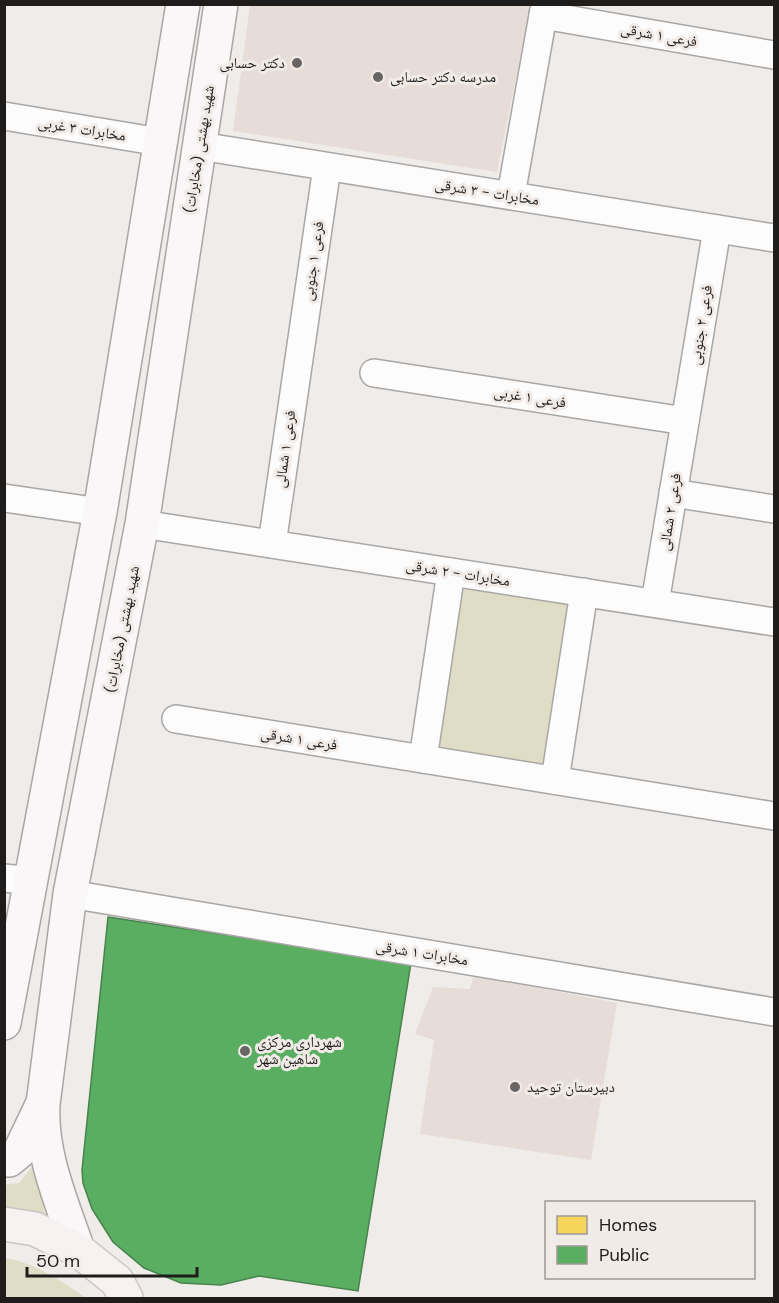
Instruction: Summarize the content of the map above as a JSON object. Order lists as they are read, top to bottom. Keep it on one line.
{"streets":{"main road":["شهید بهشتی (مخابرات)"],"street":["فرعی ۱ شرقی","مخابرات ۳ غربی","مخابرات - ۳ شرقی","فرعی ۱ جنوبی","فرعی ۲ جنوبی","فرعی ۱ غربی","فرعی ۱ شمالی","فرعی ۲ شمالی","مخابرات - ۲ شرقی","مخابرات ۱ شرقی"]},"crossings":[["شهید بهشتی (مخابرات)","مخابرات - ۳ شرقی"],["شهید بهشتی (مخابرات)","مخابرات - ۲ شرقی"],["شهید بهشتی (مخابرات)","مخابرات ۱ شرقی"],["مخابرات - ۳ شرقی","فرعی ۱ جنوبی"],["مخابرات - ۳ شرقی","فرعی ۲ جنوبی"],["فرعی ۱ جنوبی","فرعی ۱ شمالی"],["فرعی ۲ جنوبی","فرعی ۱ غربی"],["فرعی ۲ جنوبی","فرعی ۲ شمالی"],["فرعی ۱ غربی","فرعی ۲ شمالی"],["فرعی ۱ شمالی","مخابرات - ۲ شرقی"],["فرعی ۲ شمالی","مخابرات - ۲ شرقی"]],"places":["دکتر حسابی","مدرسه دکتر حسابی","شهرداری مرکزی شاهین شهر","دبیرستان توحید"],"legend":["Homes","Public"],"scale_bar":"50 m"}
